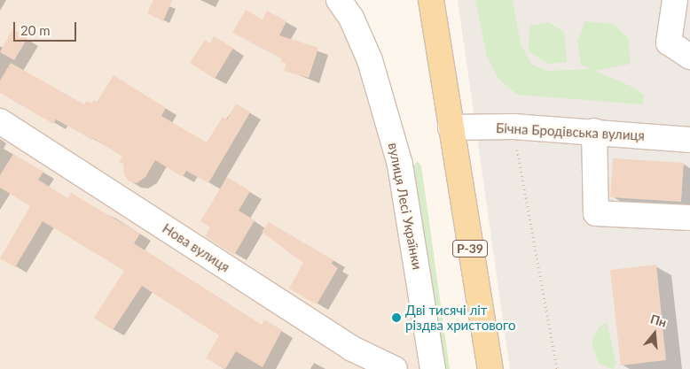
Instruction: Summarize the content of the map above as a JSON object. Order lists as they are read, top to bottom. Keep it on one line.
{"streets":{"main road":["Р-39"],"street":["Бічна Бродівська вулиця","вулиця Лесі Українки","Нова вулиця"]},"crossings":[["Бічна Бродівська вулиця","Р-39"]],"places":["Дві тисячі літ різдва христового"],"scale_bar":"20 m","north":"top"}
